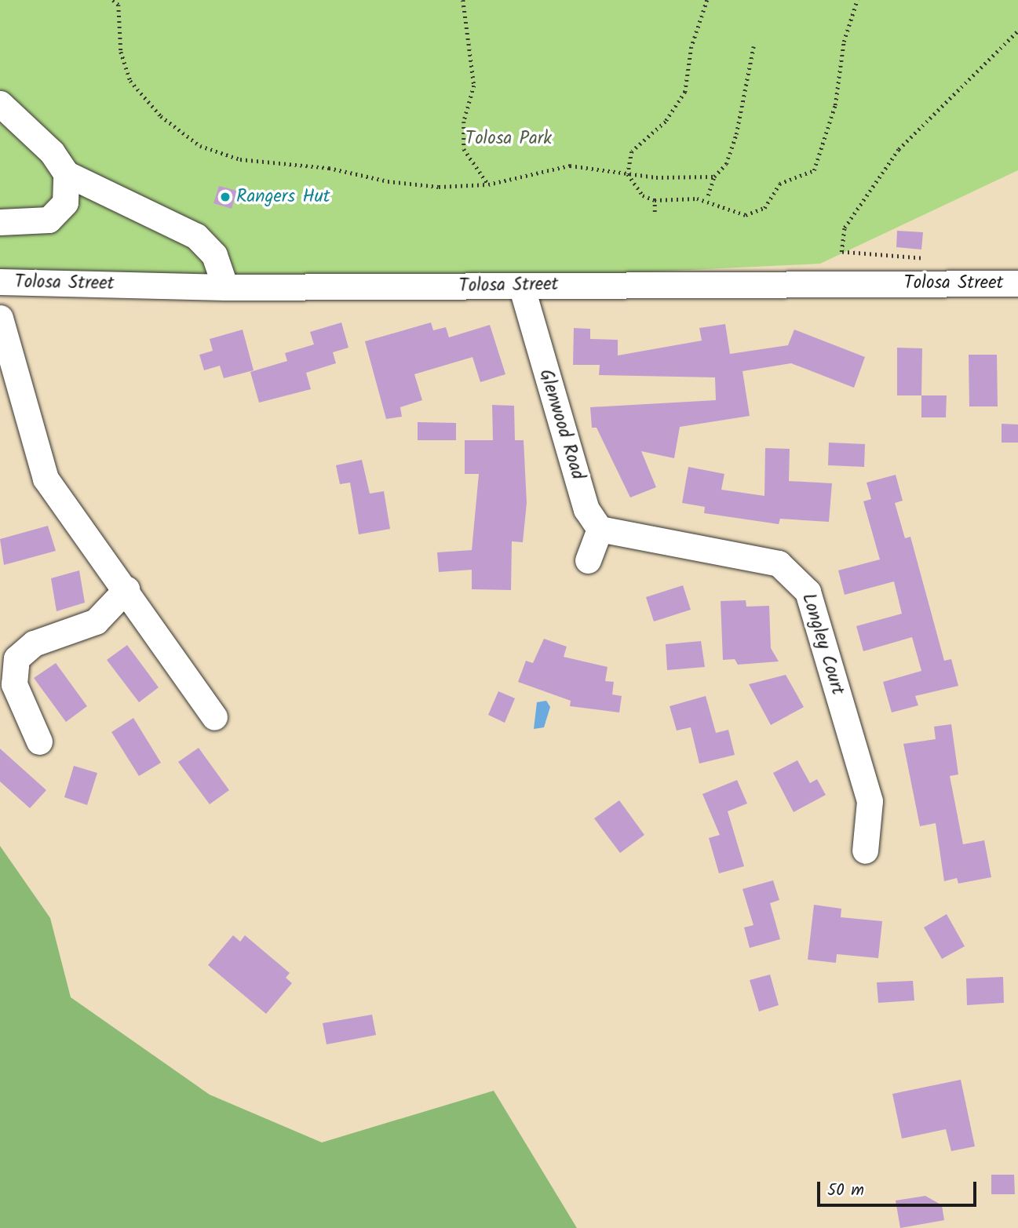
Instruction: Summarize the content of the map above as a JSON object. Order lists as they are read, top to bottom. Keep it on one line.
{"streets":{"street":["Tolosa Street","Glenwood Road","Longley Court"]},"crossings":[["Tolosa Street","Glenwood Road"],["Glenwood Road","Longley Court"]],"parks":["Tolosa Park"],"places":["Rangers Hut"],"scale_bar":"50 m"}
